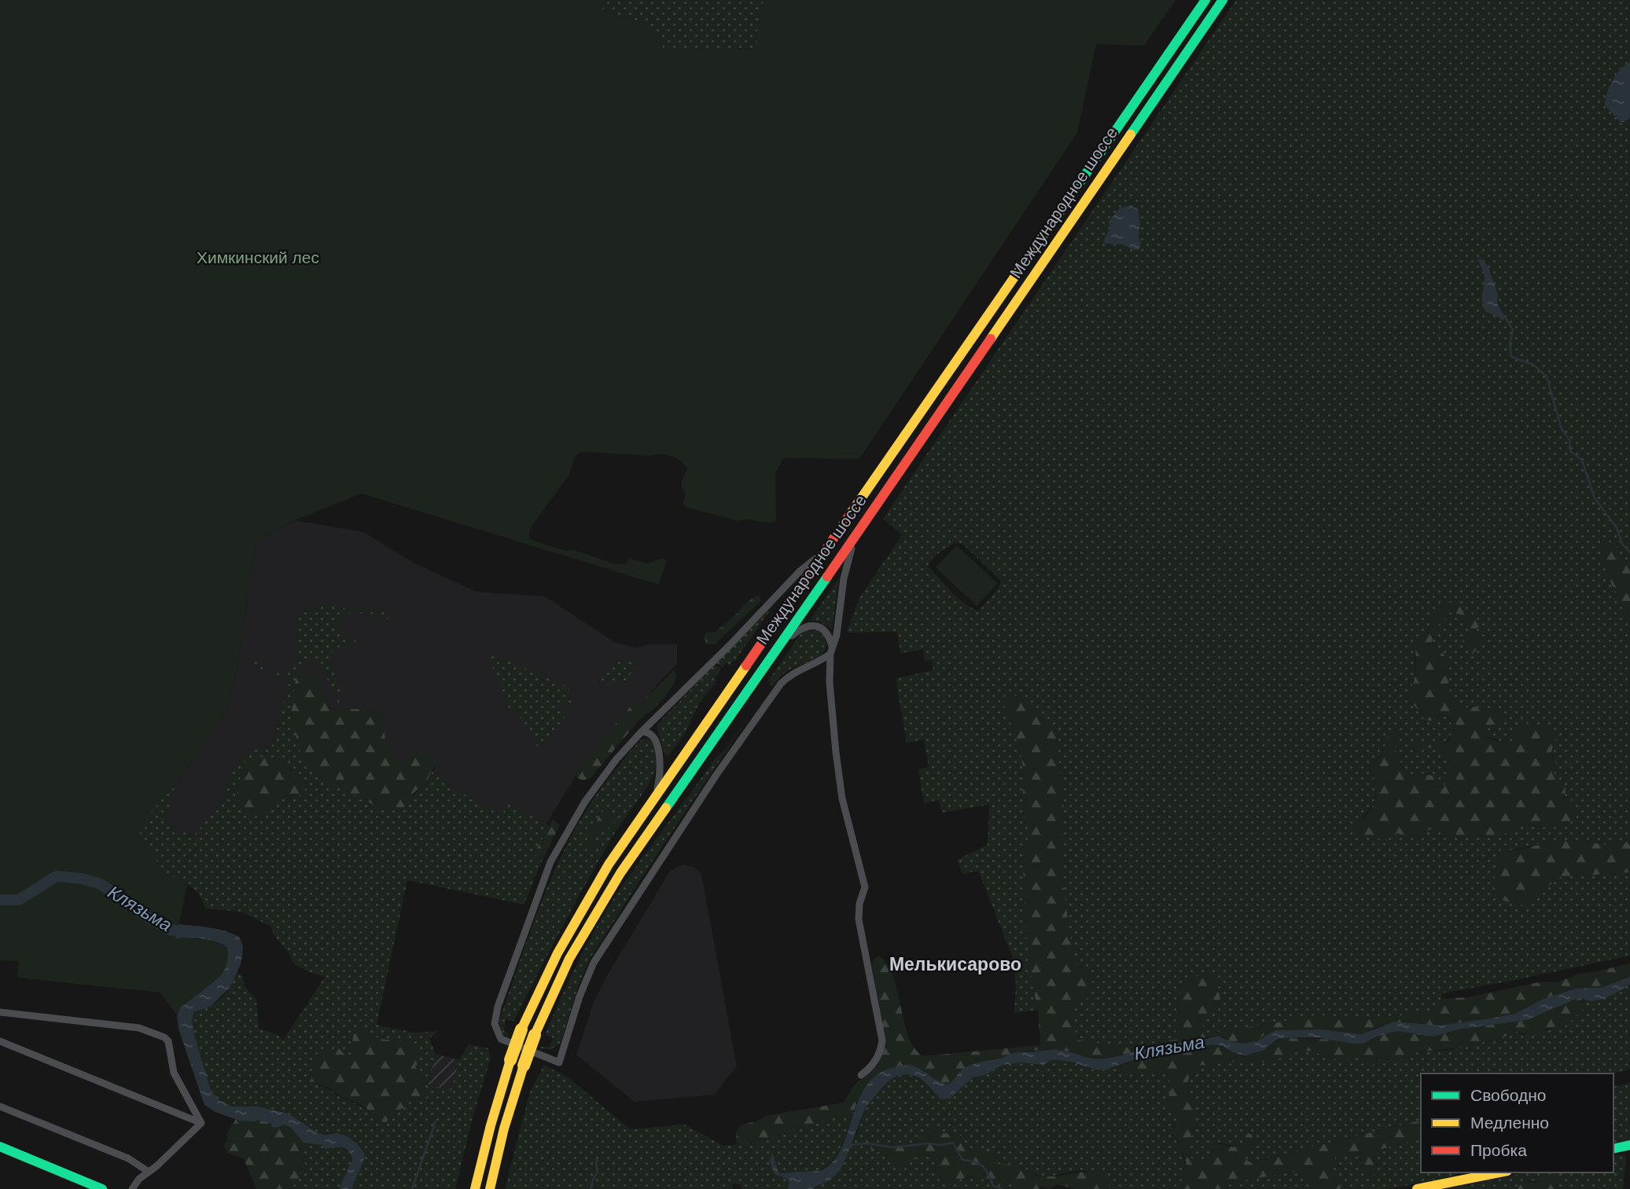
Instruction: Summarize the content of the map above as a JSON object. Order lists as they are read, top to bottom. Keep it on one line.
{"streets":{"main road":["Международное шоссе"]},"districts":["Мелькисарово"],"water":["Клязьма"],"parks":["Химкинский лес"],"legend":["Свободно","Медленно","Пробка"]}
